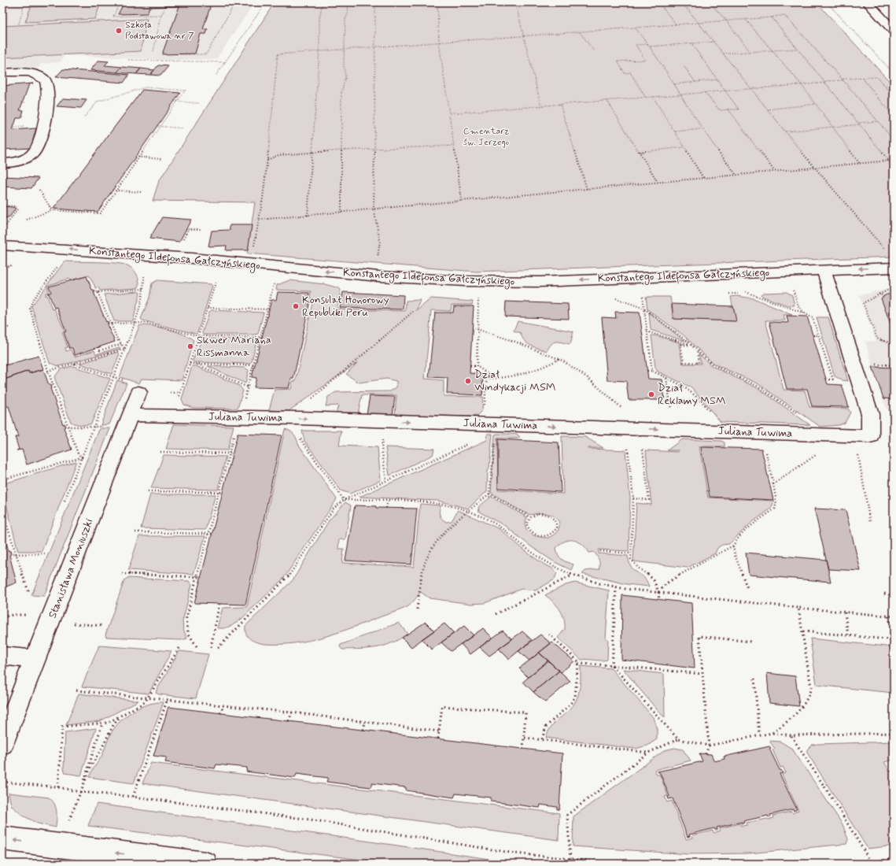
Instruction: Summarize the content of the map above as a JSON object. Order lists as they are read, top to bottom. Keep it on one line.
{"streets":{"street":["Konstantego Ildefonsa Gałczyńskiego","Juliana Tuwima","Stanisława Moniuszki"]},"crossings":[["Konstantego Ildefonsa Gałczyńskiego","Juliana Tuwima"],["Juliana Tuwima","Stanisława Moniuszki"]],"one_way":["Konstantego Ildefonsa Gałczyńskiego"],"parks":["Cmentarz św. Jerzego"],"places":["Szkoła Podstawowa nr 7","Konsulat Honorowy Republiki Peru","Skwer Mariana Rissmanna","Dział Windykacji MSM","Dział Reklamy MSM"]}
